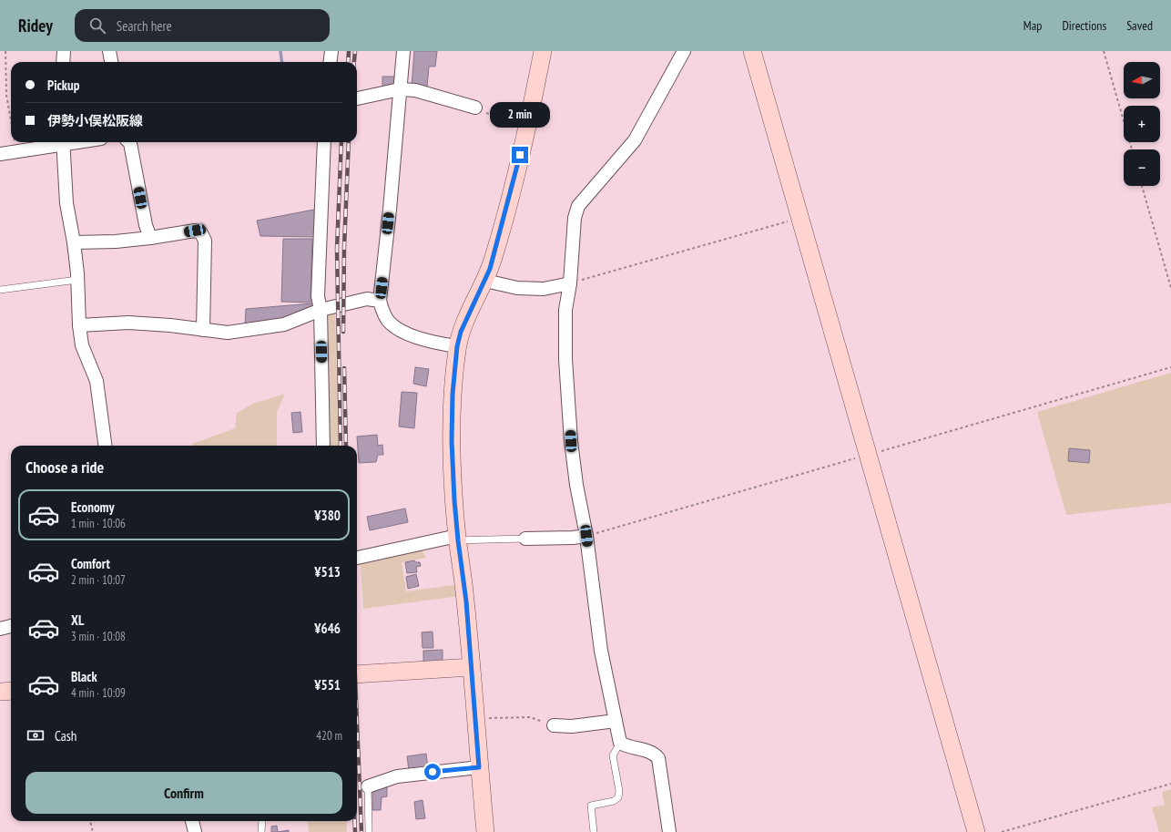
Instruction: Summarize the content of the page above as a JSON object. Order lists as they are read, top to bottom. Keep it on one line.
{"north":"left","page":{"header":"Ridey","search":"Search here","nav":["Map","Directions","Saved"],"map_buttons":["+","−"],"banner":["Pickup","伊勢小俣松阪線"],"bubble":"2 min","heading":"Choose a ride","list":[{"name":"Economy","note":"1 min · 10:06","value":"¥380"},{"name":"Comfort","note":"2 min · 10:07","value":"¥513"},{"name":"XL","note":"3 min · 10:08","value":"¥646"},{"name":"Black","note":"4 min · 10:09","value":"¥551"}],"pay":["Cash","420 m"],"buttons":"Confirm"}}
